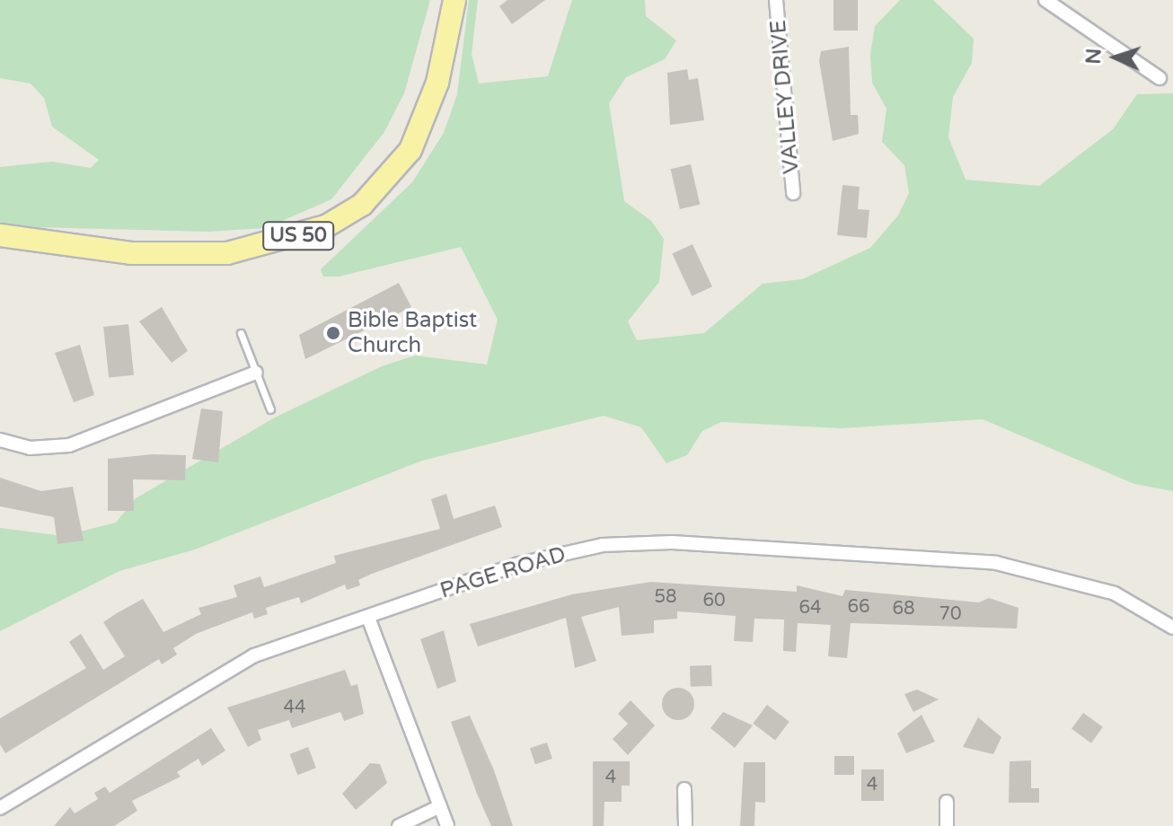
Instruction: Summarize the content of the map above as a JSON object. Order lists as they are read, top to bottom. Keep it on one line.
{"streets":{"main road":["US 50"],"street":["VALLEY DRIVE","PAGE ROAD"]},"places":["Bible Baptist Church"],"house_numbers":["58","60","66","64","68","70","44","4","4"],"north":"left"}
